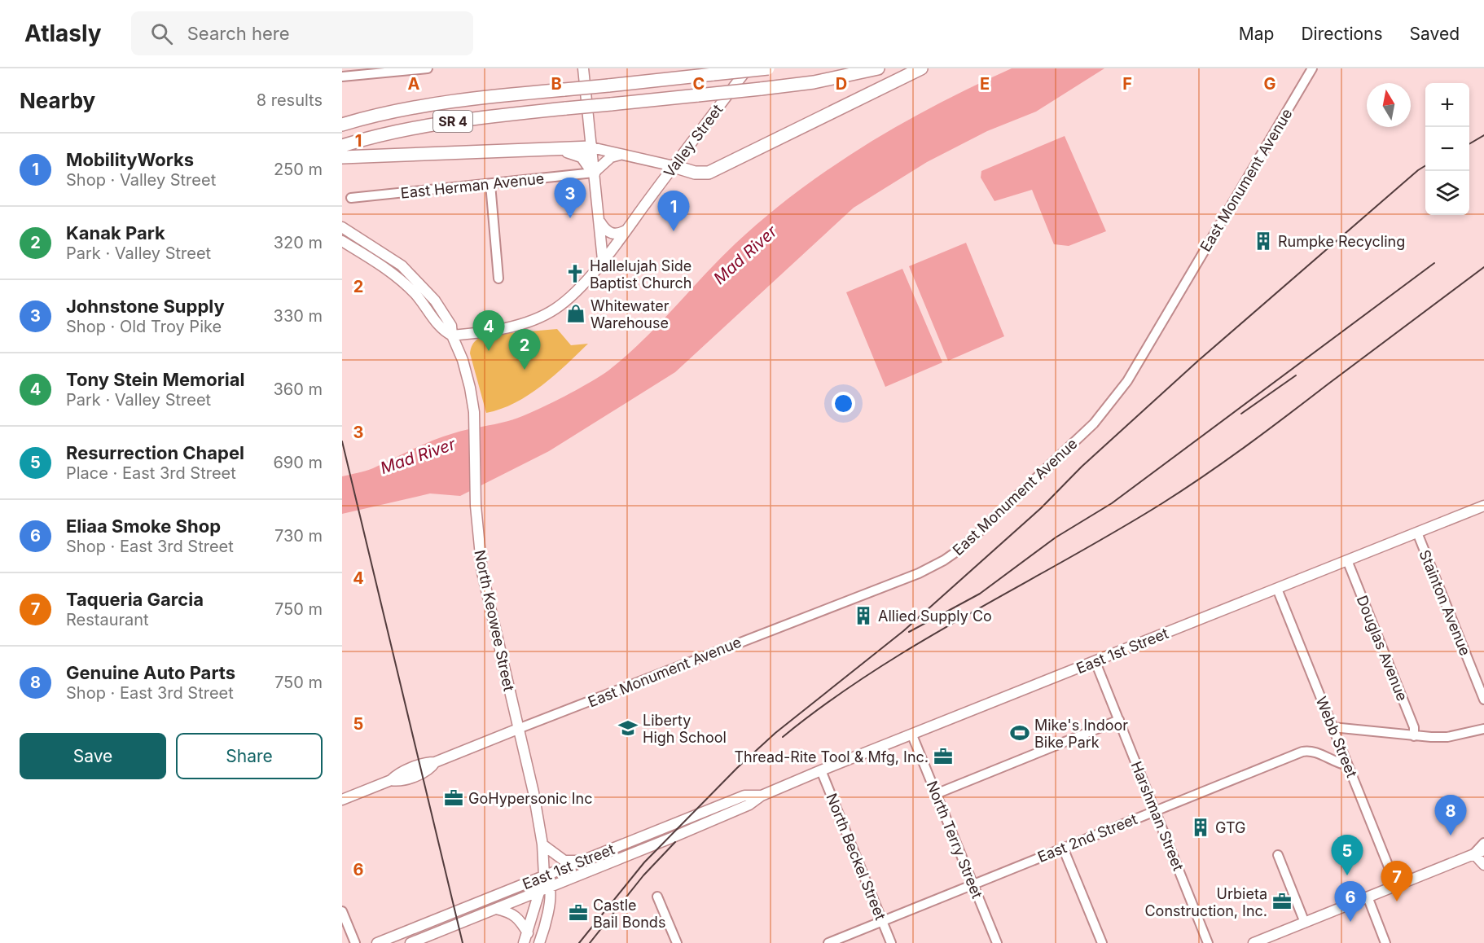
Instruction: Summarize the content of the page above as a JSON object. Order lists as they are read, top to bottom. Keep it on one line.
{"streets":{"highway":["SR 4"],"main road":["Valley Street","East Monument Avenue","North Keowee Street","East 1st Street"],"street":["East Herman Avenue","Stainton Avenue","Douglas Avenue","Webb Street","Harshman Street","East 2nd Street","North Terry Street","North Beckel Street"]},"crossings":[["Valley Street","North Keowee Street"],["East Monument Avenue","North Keowee Street"],["Stainton Avenue","East 1st Street"],["North Keowee Street","East 1st Street"],["Douglas Avenue","East 1st Street"],["East 1st Street","Webb Street"],["East 1st Street","Harshman Street"],["East 1st Street","North Terry Street"],["East 1st Street","North Beckel Street"],["Webb Street","East 2nd Street"],["Harshman Street","East 2nd Street"],["East 2nd Street","North Terry Street"],["East 2nd Street","North Beckel Street"]],"water":["Mad River"],"places":{"building":["Rumpke Recycling","Allied Supply Co","GTG"],"church":["Hallelujah Side Baptist Church"],"shop":["Whitewater Warehouse"],"school or university":["Liberty High School"],"sports":["Mike's Indoor Bike Park"],"office":["Thread-Rite Tool & Mfg, Inc.","GoHypersonic Inc","Urbieta Construction, Inc.","Castle Bail Bonds"]},"north":"top","page":{"header":"Atlasly","search":"Search here","nav":["Map","Directions","Saved"],"heading":["Nearby","8 results"],"map_buttons":["+","−"],"list":[{"mark":"1","name":"MobilityWorks","note":"Shop · Valley Street","value":"250 m"},{"mark":"2","name":"Kanak Park","note":"Park · Valley Street","value":"320 m"},{"mark":"3","name":"Johnstone Supply","note":"Shop · Old Troy Pike","value":"330 m"},{"mark":"4","name":"Tony Stein Memorial","note":"Park · Valley Street","value":"360 m"},{"mark":"5","name":"Resurrection Chapel","note":"Place · East 3rd Street","value":"690 m"},{"mark":"6","name":"Eliaa Smoke Shop","note":"Shop · East 3rd Street","value":"730 m"},{"mark":"7","name":"Taqueria Garcia","note":"Restaurant","value":"750 m"},{"mark":"8","name":"Genuine Auto Parts","note":"Shop · East 3rd Street","value":"750 m"}],"pins":["3","1","4","2","8","5","7","6"],"buttons":["Save","Share"]},"grid":{"columns":["A","B","C","D","E","F","G"],"rows":["1","2","3","4","5","6"]}}
